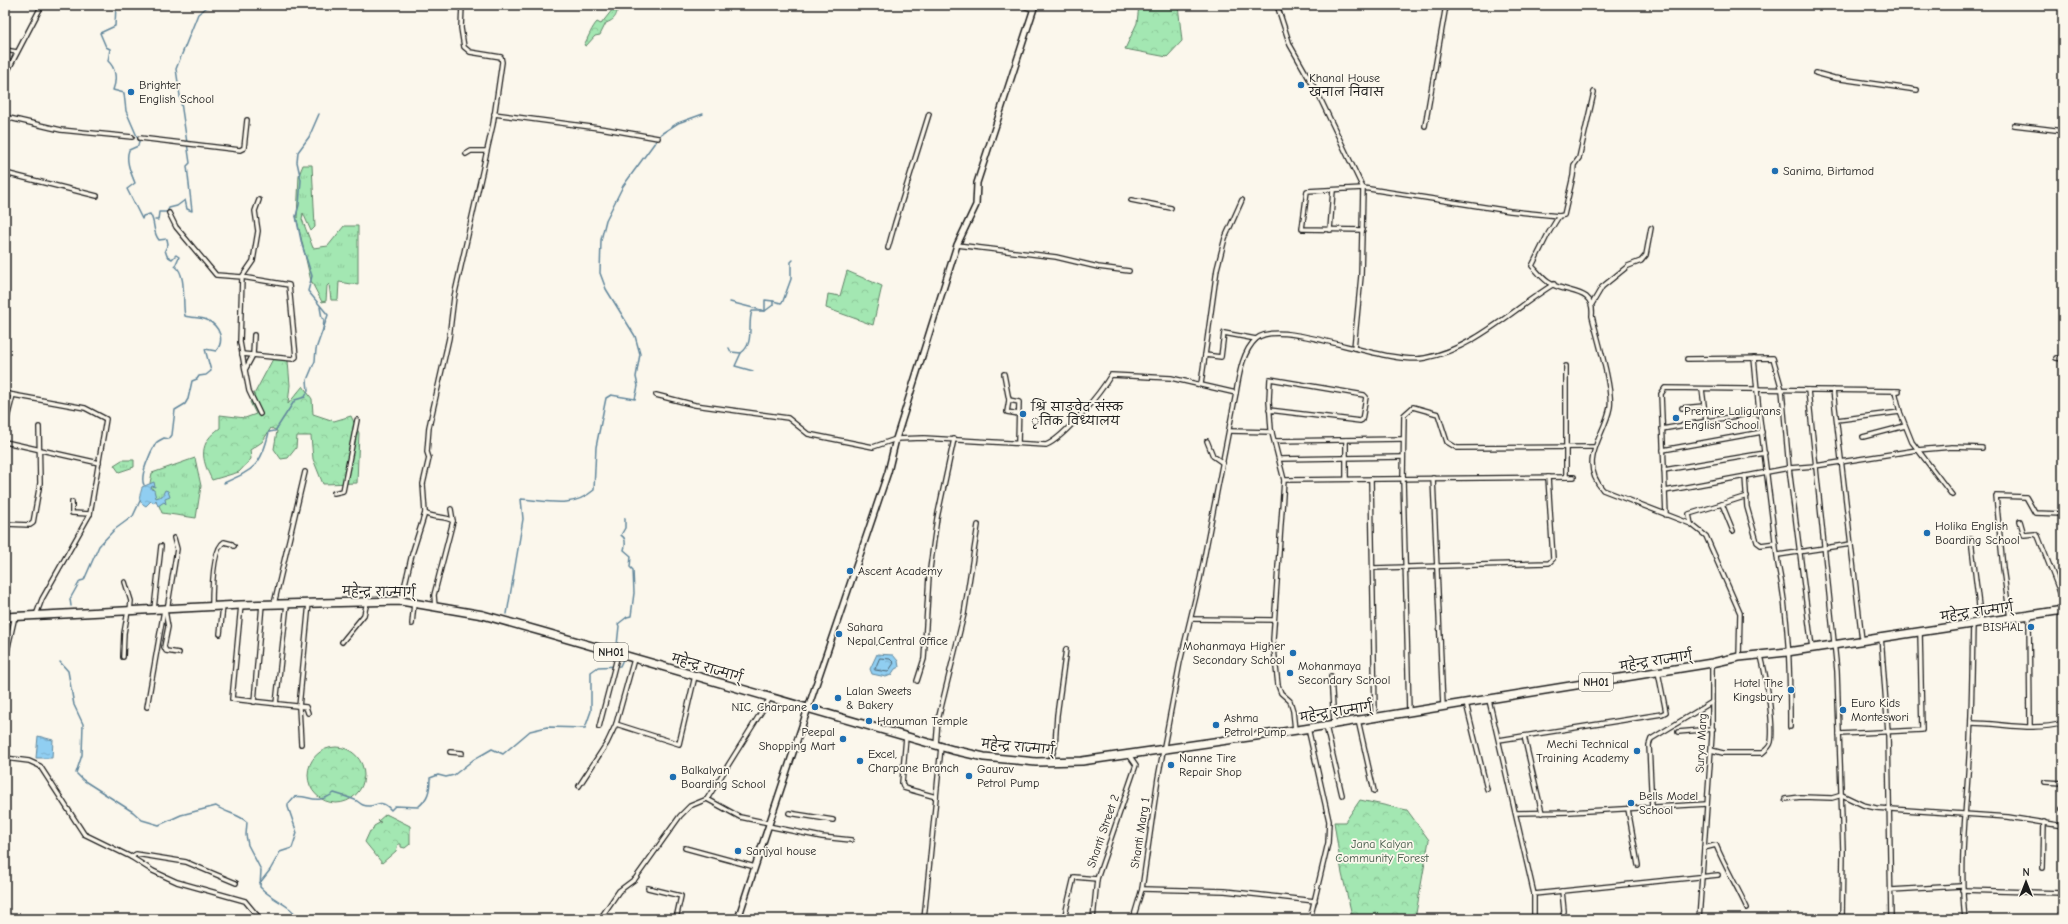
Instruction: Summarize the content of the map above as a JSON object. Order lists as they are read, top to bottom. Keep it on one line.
{"streets":{"highway":["महेन्द्र राज्मार्ग्","NH01"],"street":["Surya Marg","Shanti Street 2","Shanti Marg 1"]},"crossings":[["महेन्द्र राज्मार्ग्","Surya Marg"],["महेन्द्र राज्मार्ग्","Shanti Street 2"],["महेन्द्र राज्मार्ग्","Shanti Marg 1"]],"parks":["Jana Kalyan Community Forest"],"places":["Khanal House खनाल निवास","Brighter English School","Sanima, Birtamod","श्रि साङ्वेद संस्क ृतिक विध्यालय","Premire Laligurans English School","Holika English Boarding School","Ascent Academy","BISHAL","Sahara Nepal,Central Office","Mohanmaya Higher Secondary School","Mohanmaya Secondary School","Hotel The Kingsbury","Lalan Sweets & Bakery","NIC, Charpane","Euro Kids Monteswori","Hanuman Temple","Ashma Petrol Pump","Peepal Shopping Mart","Mechi Technical Training Academy","Excel, Charpane Branch","Nanne Tire Repair Shop","Gaurav Petrol Pump","Balkalyan Boarding School","Bells Model School","Sanjyal house"],"north":"top"}
